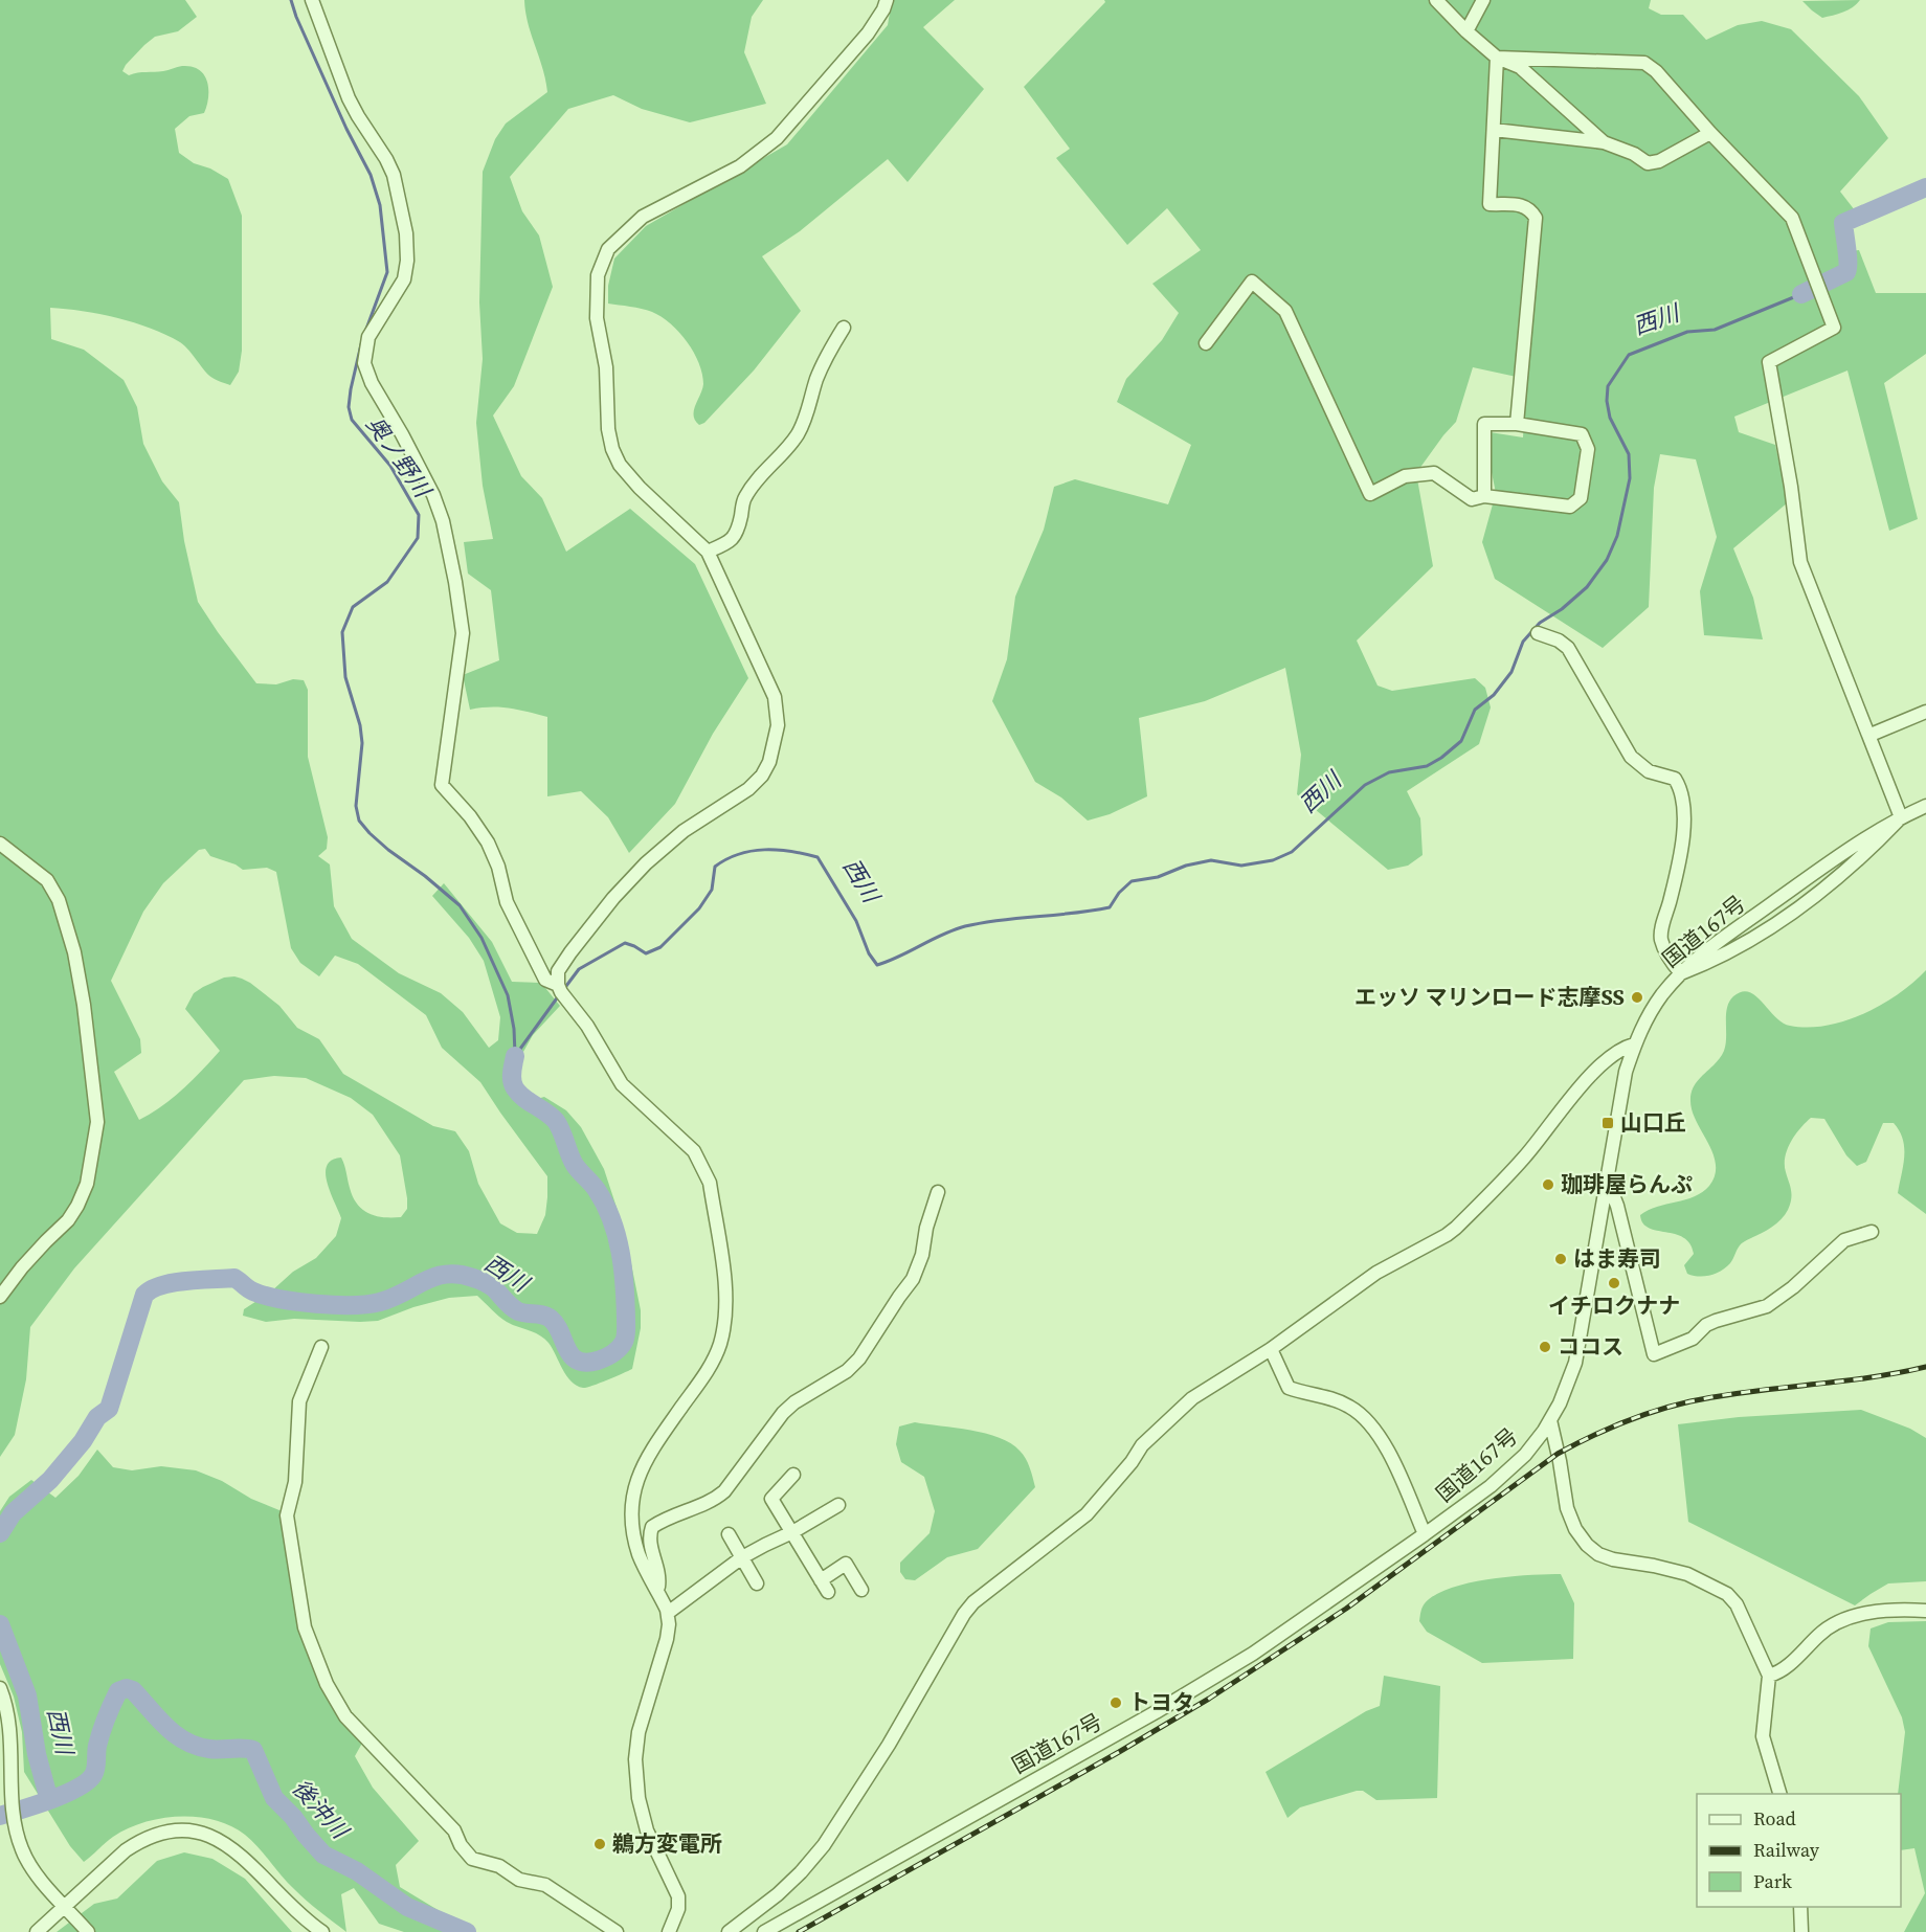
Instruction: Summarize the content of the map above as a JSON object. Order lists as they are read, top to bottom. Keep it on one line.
{"streets":{"street":["国道167号"]},"water":["西川","奥ノ野川","後沖川"],"places":{"other":["エッソ マリンロード志摩SS","珈琲屋らんぷ","はま寿司","イチロクナナ","ココス","トヨタ","鵜方変電所"],"transit":["山口丘"]},"legend":["Road","Railway","Park"]}
